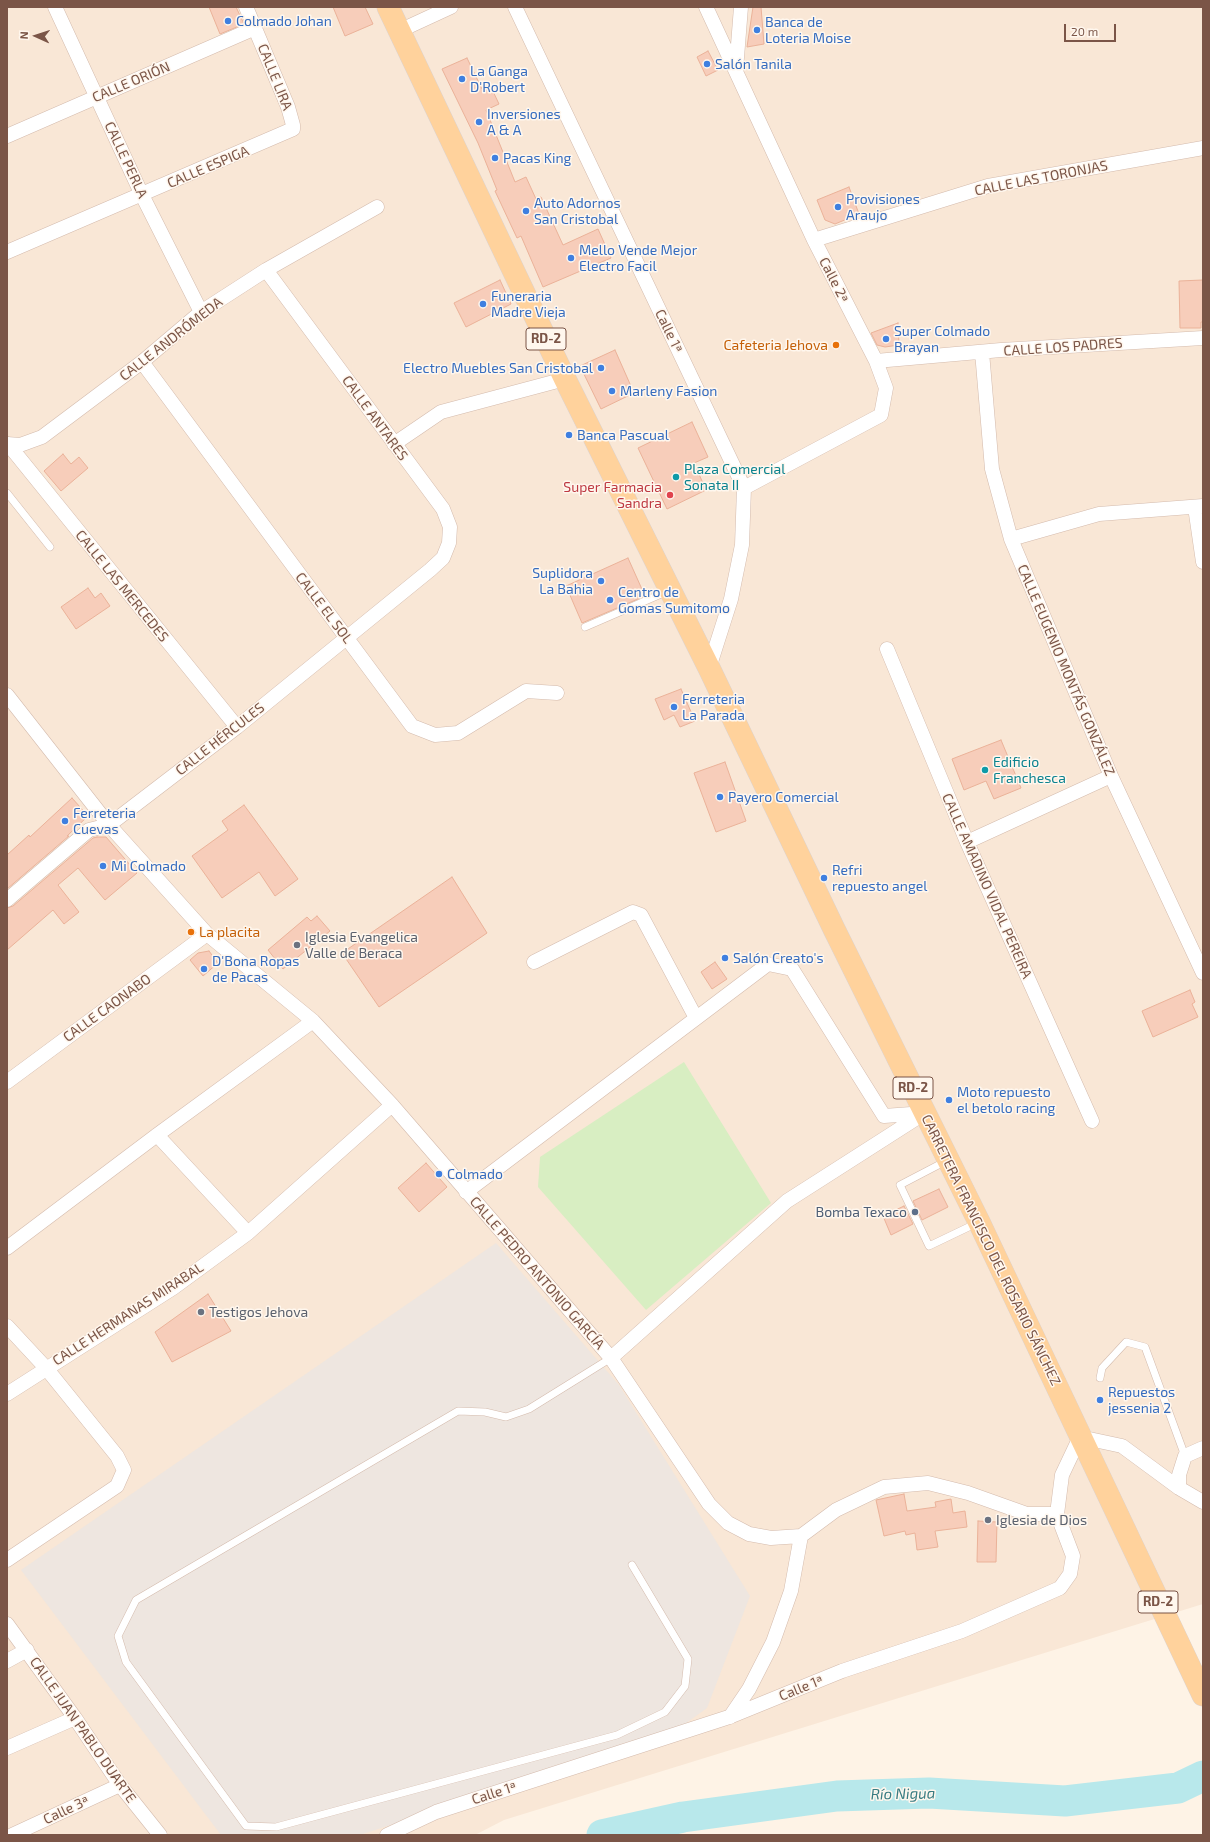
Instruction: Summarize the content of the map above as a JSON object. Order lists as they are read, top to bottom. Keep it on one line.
{"streets":{"main road":["RD-2","CARRETERA FRANCISCO DEL ROSARIO SÁNCHEZ"],"street":["CALLE LIRA","CALLE ORIÓN","CALLE PERLA","CALLE ESPIGA","CALLE LAS TORONJAS","Calle 2ª","Calle 1ª","CALLE ANDRÓMEDA","CALLE LOS PADRES","CALLE ANTARES","CALLE LAS MERCEDES","CALLE EL SOL","CALLE EUGENIO MONTÁS GONZÁLEZ","CALLE HÉRCULES","CALLE AMADINO VIDAL PEREIRA","CALLE CAONABO","CALLE PEDRO ANTONIO GARCÍA","CALLE HERMANAS MIRABAL","CALLE JUAN PABLO DUARTE","Calle 3ª"]},"crossings":[["CALLE LIRA","CALLE ORIÓN"],["CALLE LIRA","CALLE ESPIGA"],["CALLE ORIÓN","CALLE PERLA"],["CALLE PERLA","CALLE ESPIGA"],["CALLE PERLA","CALLE ANDRÓMEDA"],["CALLE LAS TORONJAS","Calle 2ª"],["Calle 2ª","Calle 1ª"],["Calle 2ª","CALLE LOS PADRES"],["Calle 1ª","CARRETERA FRANCISCO DEL ROSARIO SÁNCHEZ"],["CALLE ANDRÓMEDA","CALLE ANTARES"],["CALLE ANDRÓMEDA","CALLE LAS MERCEDES"],["CALLE ANDRÓMEDA","CALLE EL SOL"],["CALLE LOS PADRES","CALLE EUGENIO MONTÁS GONZÁLEZ"],["CALLE ANTARES","CALLE HÉRCULES"],["CALLE LAS MERCEDES","CALLE HÉRCULES"],["CALLE EL SOL","CALLE HÉRCULES"],["CALLE HÉRCULES","CALLE PEDRO ANTONIO GARCÍA"],["CALLE CAONABO","CALLE PEDRO ANTONIO GARCÍA"],["CALLE PEDRO ANTONIO GARCÍA","CALLE HERMANAS MIRABAL"],["CALLE JUAN PABLO DUARTE","Calle 3ª"]],"water":["Río Nigua"],"places":["Colmado Johan","Banca de Loteria Moise","Salón Tanila","La Ganga D'Robert","Inversiones A & A","Pacas King","Provisiones Araujo","Auto Adornos San Cristobal","Mello Vende Mejor Electro Facil","Funeraria Madre Vieja","Super Colmado Brayan","Cafeteria Jehova","Electro Muebles San Cristobal","Marleny Fasion","Banca Pascual","Plaza Comercial Sonata II","Super Farmacia Sandra","Suplidora La Bahia","Centro de Gomas Sumitomo","Ferreteria La Parada","Edificio Franchesca","Payero Comercial","Ferreteria Cuevas","Mi Colmado","Refri repuesto angel","La placita","Iglesia Evangelica Valle de Beraca","Salón Creato's","D'Bona Ropas de Pacas","Moto repuesto el betolo racing","Colmado","Bomba Texaco","Testigos Jehova","Repuestos jessenia 2","Iglesia de Dios"],"scale_bar":"20 m","north":"left"}
